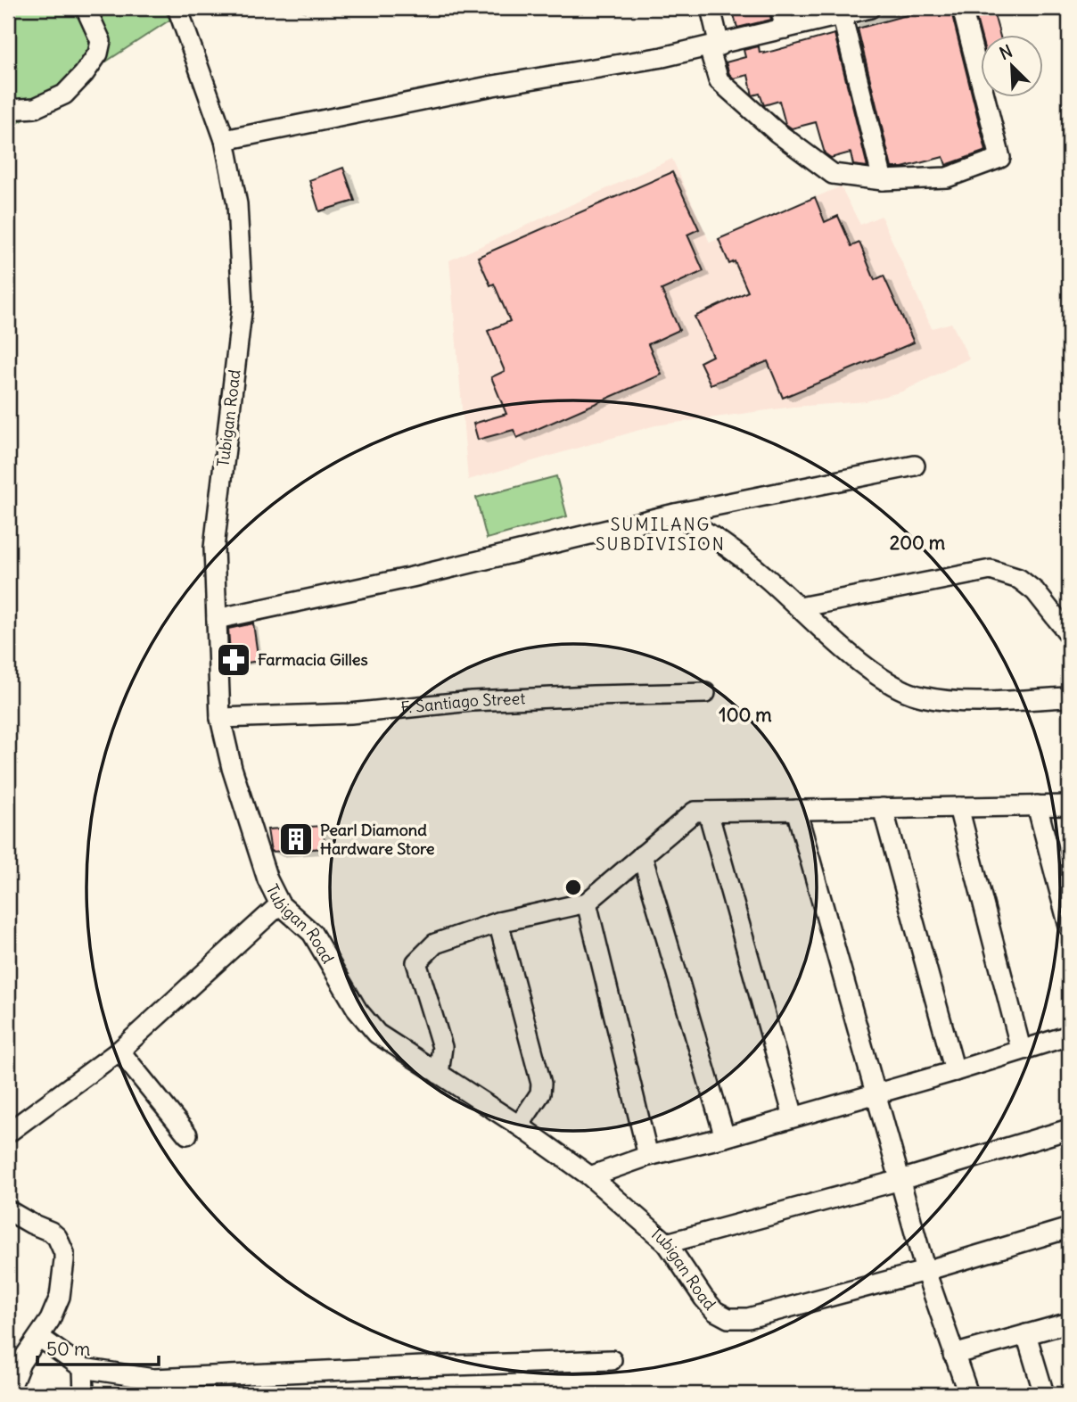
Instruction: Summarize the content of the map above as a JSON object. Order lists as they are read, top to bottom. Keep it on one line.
{"streets":{"street":["Tubigan Road","F. Santiago Street"]},"crossings":[["Tubigan Road","F. Santiago Street"]],"districts":["SUMILANG SUBDIVISION"],"places":{"pharmacy":["Farmacia Gilles"],"building":["Pearl Diamond Hardware Store"]},"scale_bar":"50 m","north":"top left","rings":["200 m","100 m"]}
